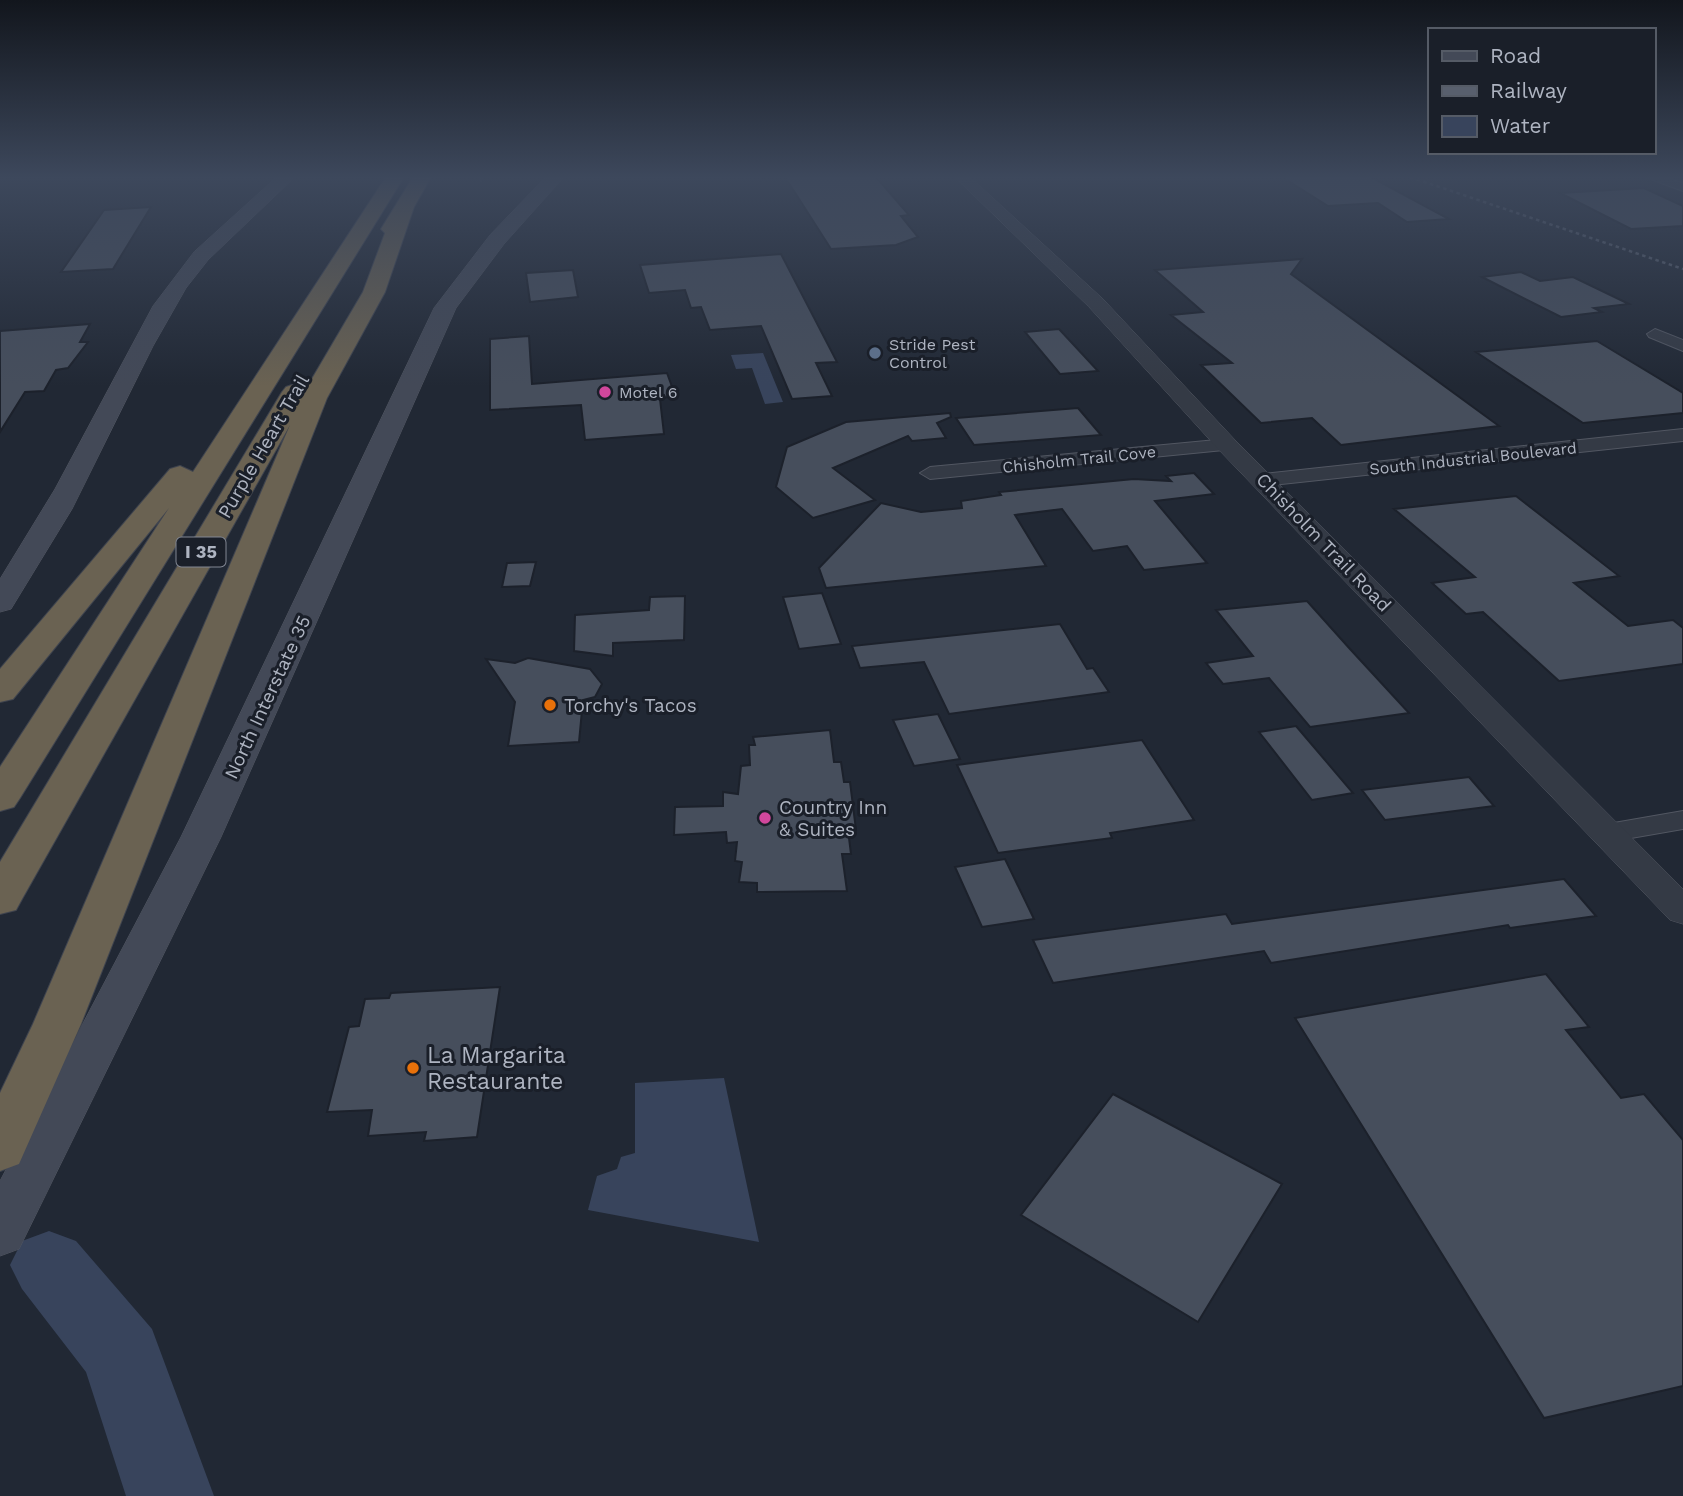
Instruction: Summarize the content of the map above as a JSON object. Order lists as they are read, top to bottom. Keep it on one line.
{"streets":{"highway":["Purple Heart Trail","I 35"],"main road":["North Interstate 35"],"street":["South Industrial Boulevard","Chisholm Trail Cove","Chisholm Trail Road"]},"crossings":[["South Industrial Boulevard","Chisholm Trail Road"],["Chisholm Trail Cove","Chisholm Trail Road"]],"places":["Stride Pest Control","Motel 6","Torchy's Tacos","Country Inn & Suites","La Margarita Restaurante"],"legend":["Road","Railway","Water"]}
